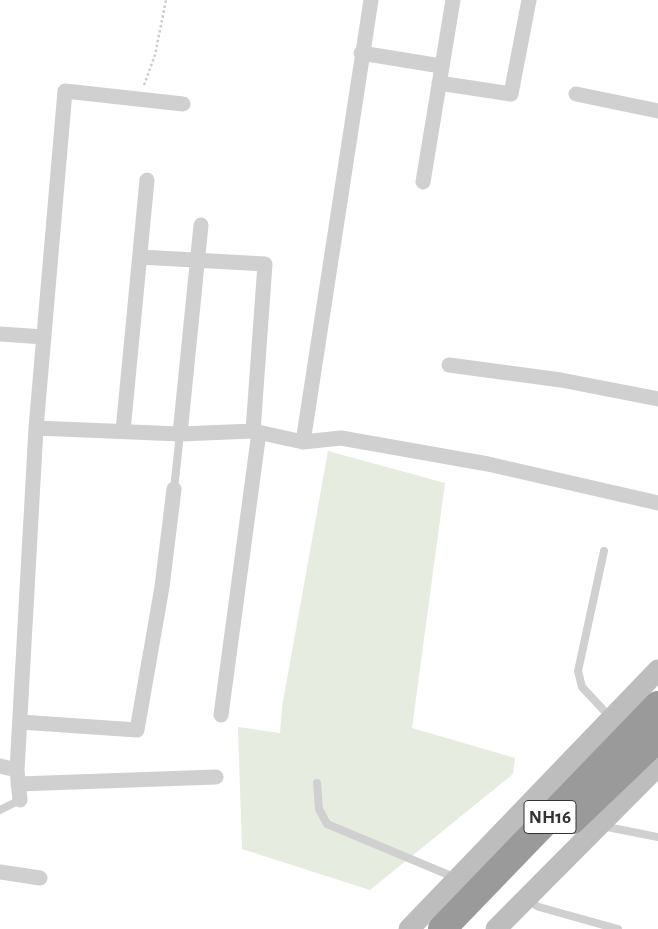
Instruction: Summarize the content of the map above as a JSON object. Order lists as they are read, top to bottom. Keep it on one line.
{"streets":{"highway":["NH16"]}}
